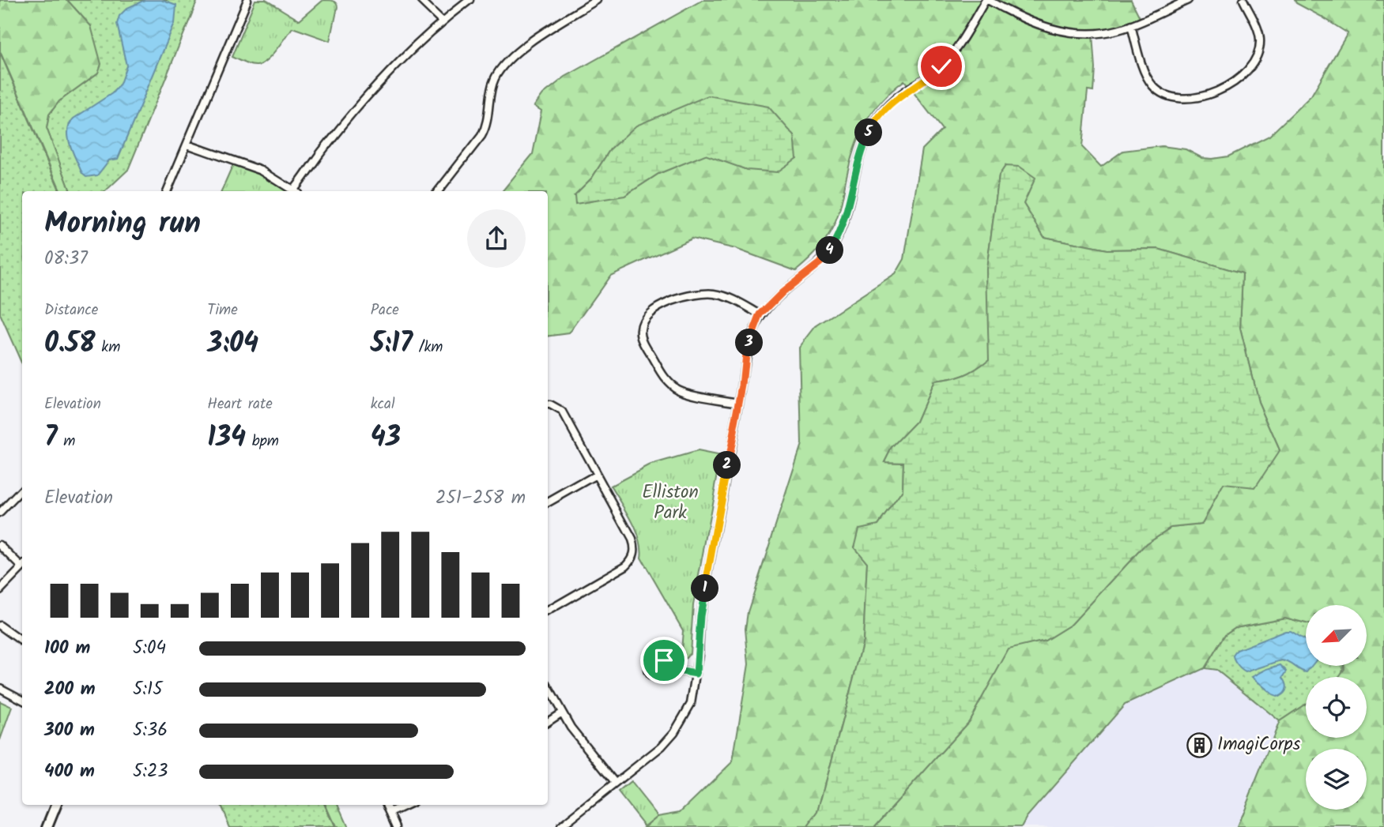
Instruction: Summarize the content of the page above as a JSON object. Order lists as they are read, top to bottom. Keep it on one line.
{"parks":["Elliston Park"],"places":{"building":["ImagiCorps"]},"north":"bottom left","page":{"pins":["5","4","3","2","1"],"heading":["Morning run","08:37"],"stats":[["Distance","0.58 km"],["Time","3:04"],["Pace","5:17 /km"],["Elevation","7 m"],["Heart rate","134 bpm"],["kcal","43"]],"chart":["Elevation","251–258 m"],"list":[{"name":"100 m","note":"5:04"},{"name":"200 m","note":"5:15"},{"name":"300 m","note":"5:36"},{"name":"400 m","note":"5:23"}]}}
